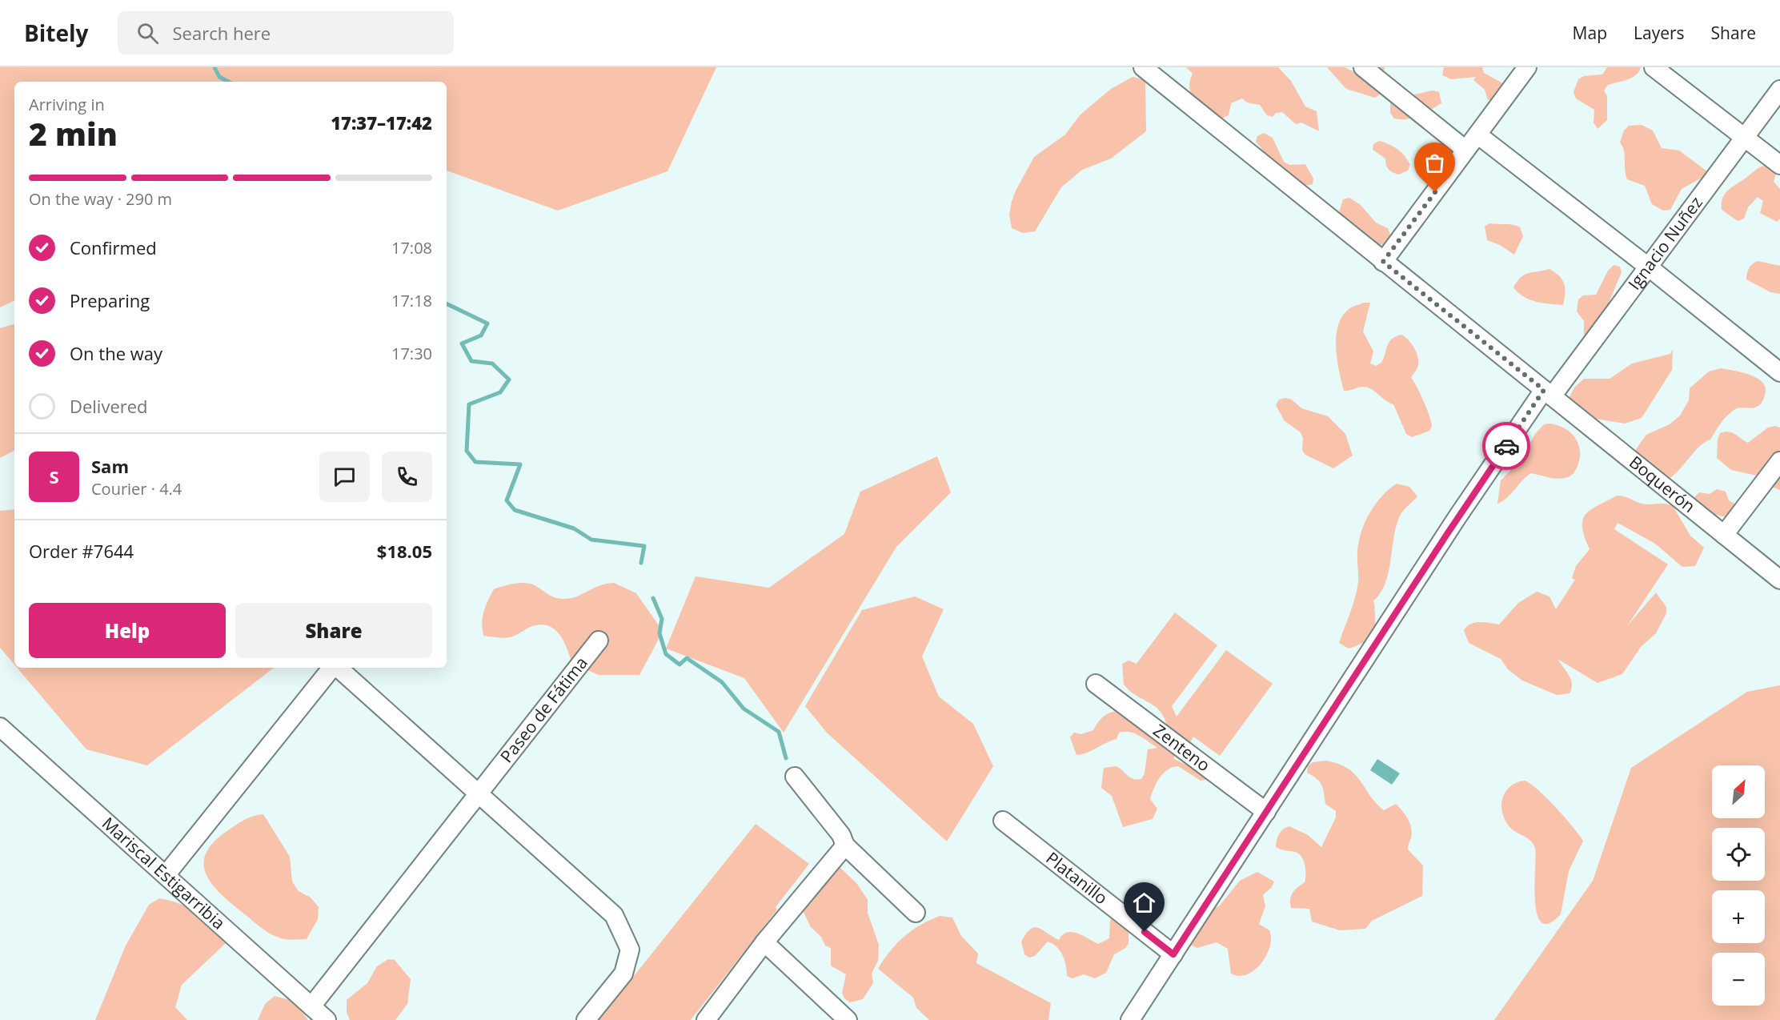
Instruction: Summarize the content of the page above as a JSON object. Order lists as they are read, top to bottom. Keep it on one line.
{"streets":{"street":["Ignacio Nuñez","Boquerón","Paseo de Fátima","Zenteno","Mariscal Estigarribia","Platanillo"]},"crossings":[["Ignacio Nuñez","Boquerón"],["Ignacio Nuñez","Zenteno"],["Ignacio Nuñez","Platanillo"],["Paseo de Fátima","Mariscal Estigarribia"]],"north":"top right","page":{"header":"Bitely","search":"Search here","nav":["Map","Layers","Share"],"heading":["2 min","Arriving in","17:37–17:42"],"panel":["Sam","Courier · 4.4","Order #7644","$18.05"],"bar":"On the way · 290 m","list":[["Confirmed","17:08"],["Preparing","17:18"],["On the way","17:30"],"Delivered"],"round":"S","buttons":["Help","Share"],"map_buttons":["+","−"]}}
